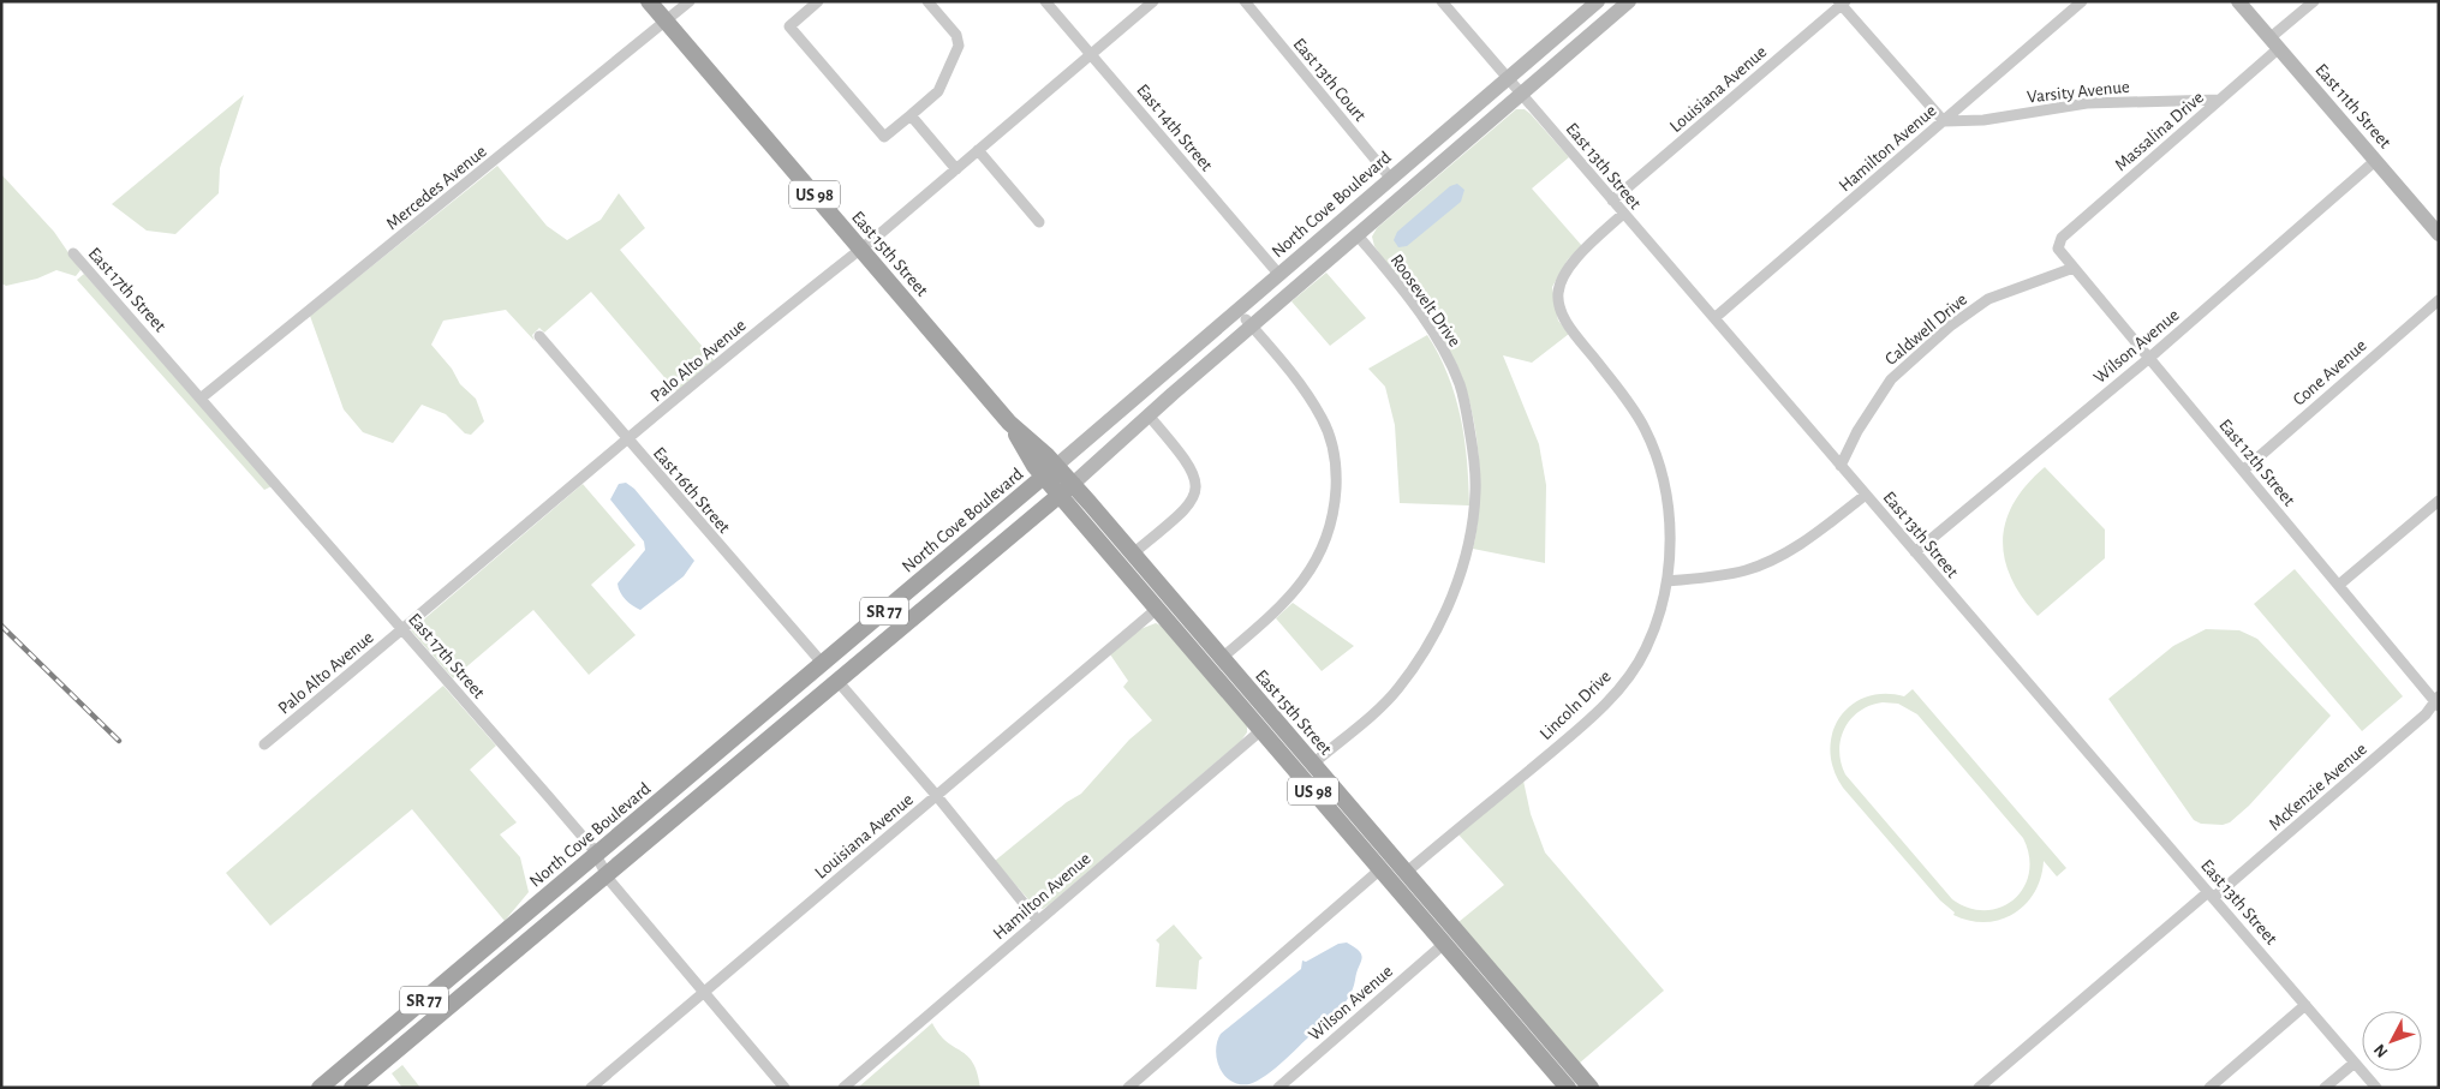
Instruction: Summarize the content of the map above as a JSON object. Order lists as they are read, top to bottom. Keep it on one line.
{"streets":{"main road":["East 11th Street","US 98","North Cove Boulevard","East 15th Street","SR 77"],"street":["East 13th Court","Louisiana Avenue","Varsity Avenue","East 14th Street","Massalina Drive","Hamilton Avenue","East 13th Street","Mercedes Avenue","East 17th Street","Roosevelt Drive","Caldwell Drive","Wilson Avenue","Palo Alto Avenue","Cone Avenue","East 12th Street","East 16th Street","Lincoln Drive","McKenzie Avenue"]},"crossings":[["East 13th Court","North Cove Boulevard"],["Louisiana Avenue","East 13th Street"],["Louisiana Avenue","East 15th Street"],["Louisiana Avenue","East 17th Street"],["Varsity Avenue","Massalina Drive"],["Varsity Avenue","Hamilton Avenue"],["East 11th Street","Massalina Drive"],["East 11th Street","Wilson Avenue"],["East 14th Street","North Cove Boulevard"],["East 14th Street","Palo Alto Avenue"],["Massalina Drive","East 12th Street"],["Hamilton Avenue","East 13th Street"],["Hamilton Avenue","East 15th Street"],["East 13th Street","North Cove Boulevard"],["East 13th Street","Caldwell Drive"],["East 13th Street","Wilson Avenue"],["East 13th Street","Lincoln Drive"],["East 13th Street","McKenzie Avenue"],["Mercedes Avenue","East 15th Street"],["Mercedes Avenue","East 17th Street"],["North Cove Boulevard","East 15th Street"],["North Cove Boulevard","East 17th Street"],["North Cove Boulevard","East 16th Street"],["East 15th Street","Roosevelt Drive"],["East 15th Street","Wilson Avenue"],["East 15th Street","Palo Alto Avenue"],["East 15th Street","SR 77"],["East 15th Street","Lincoln Drive"],["East 17th Street","Palo Alto Avenue"],["East 17th Street","SR 77"],["Caldwell Drive","East 12th Street"],["Wilson Avenue","East 12th Street"],["Palo Alto Avenue","East 16th Street"],["Cone Avenue","East 12th Street"],["East 12th Street","McKenzie Avenue"]],"north":"bottom left"}
